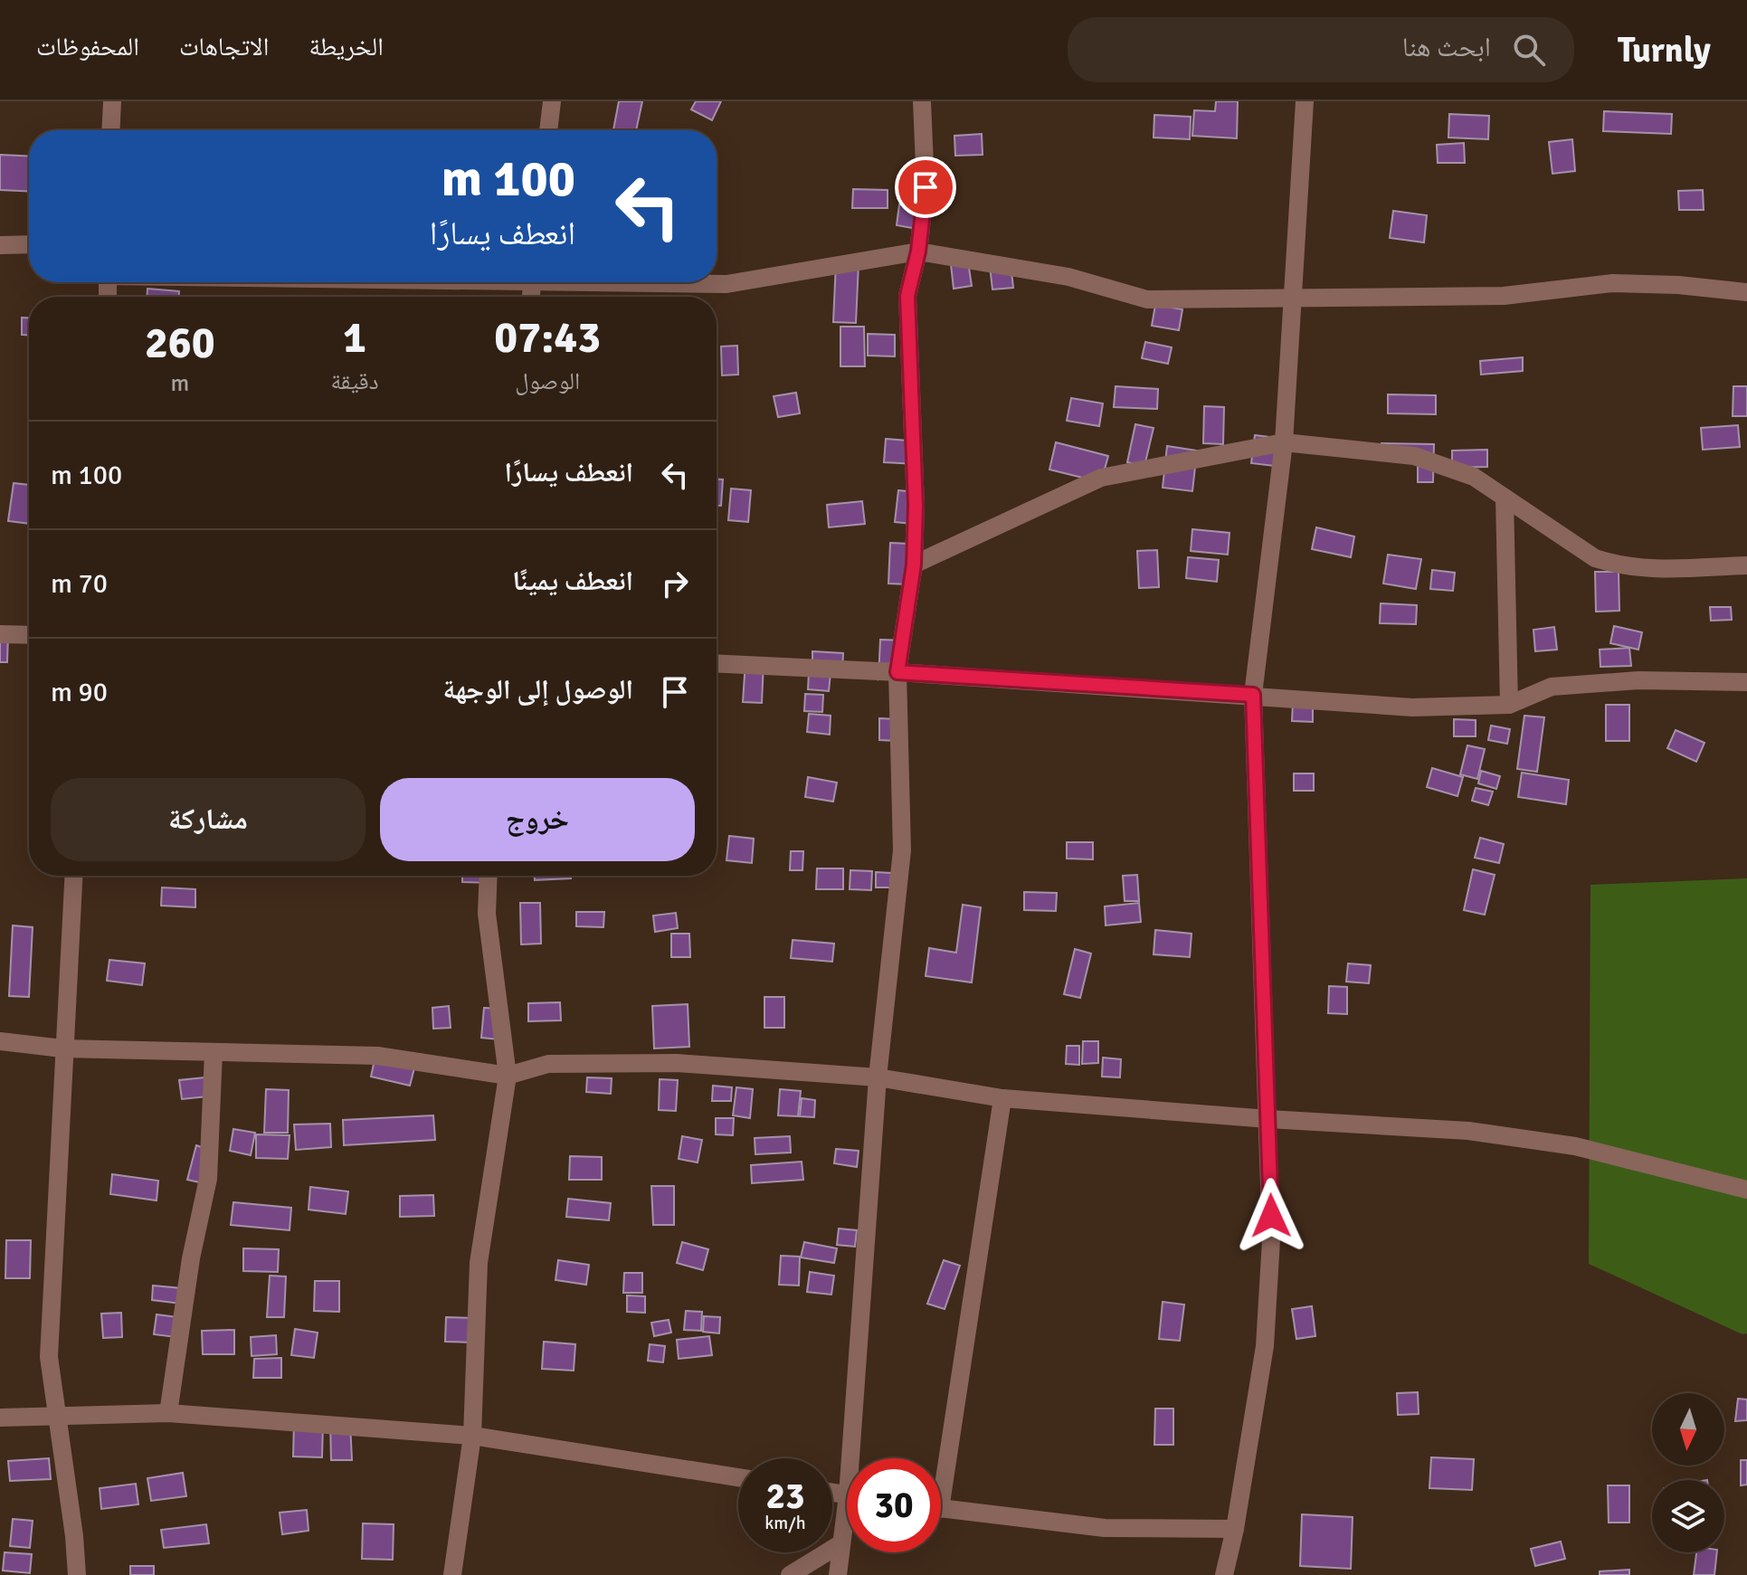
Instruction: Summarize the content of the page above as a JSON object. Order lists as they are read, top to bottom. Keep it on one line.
{"north":"bottom","page":{"header":"Turnly","search":"ابحث هنا","nav":["الخريطة","الاتجاهات","المحفوظات"],"turn":["100 m","انعطف يسارًا"],"eta":["07:43","الوصول","1","دقيقة","260","m"],"list":[{"name":"انعطف يسارًا","value":"100 m"},{"name":"انعطف يمينًا","value":"70 m"},{"name":"الوصول إلى الوجهة","value":"90 m"}],"buttons":["خروج","مشاركة"],"speed":"23 km/h","limit":"30"}}
